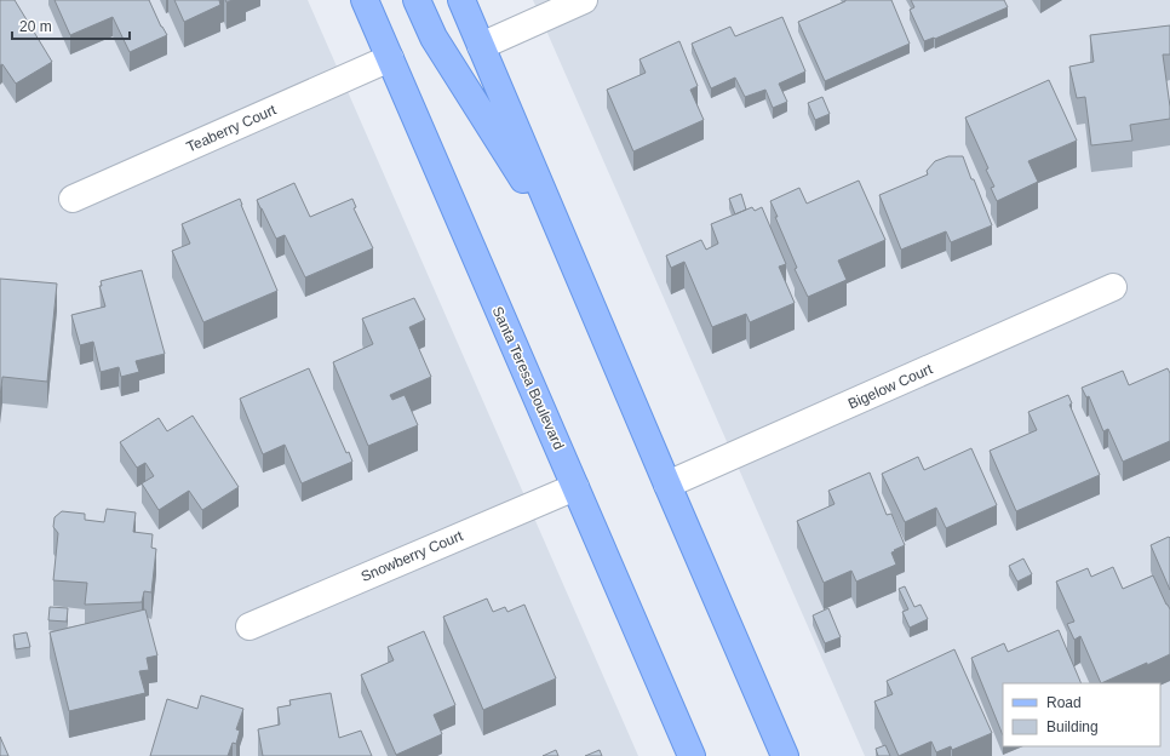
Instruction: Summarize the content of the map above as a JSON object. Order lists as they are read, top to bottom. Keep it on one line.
{"streets":{"main road":["Santa Teresa Boulevard"],"street":["Teaberry Court","Bigelow Court","Snowberry Court"]},"crossings":[["Teaberry Court","Santa Teresa Boulevard"],["Santa Teresa Boulevard","Snowberry Court"]],"legend":["Road","Building"],"scale_bar":"20 m"}
